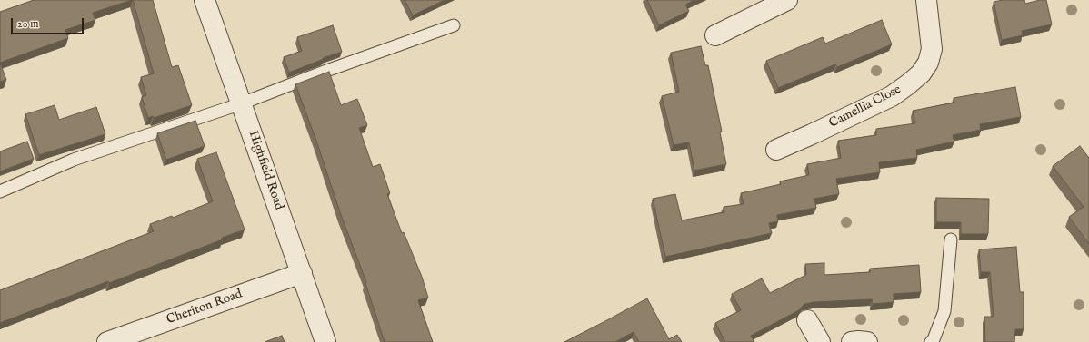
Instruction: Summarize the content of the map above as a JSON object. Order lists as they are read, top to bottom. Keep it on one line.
{"streets":{"street":["Camellia Close","Highfield Road","Cheriton Road"]},"crossings":[["Highfield Road","Cheriton Road"]],"scale_bar":"20 m"}
